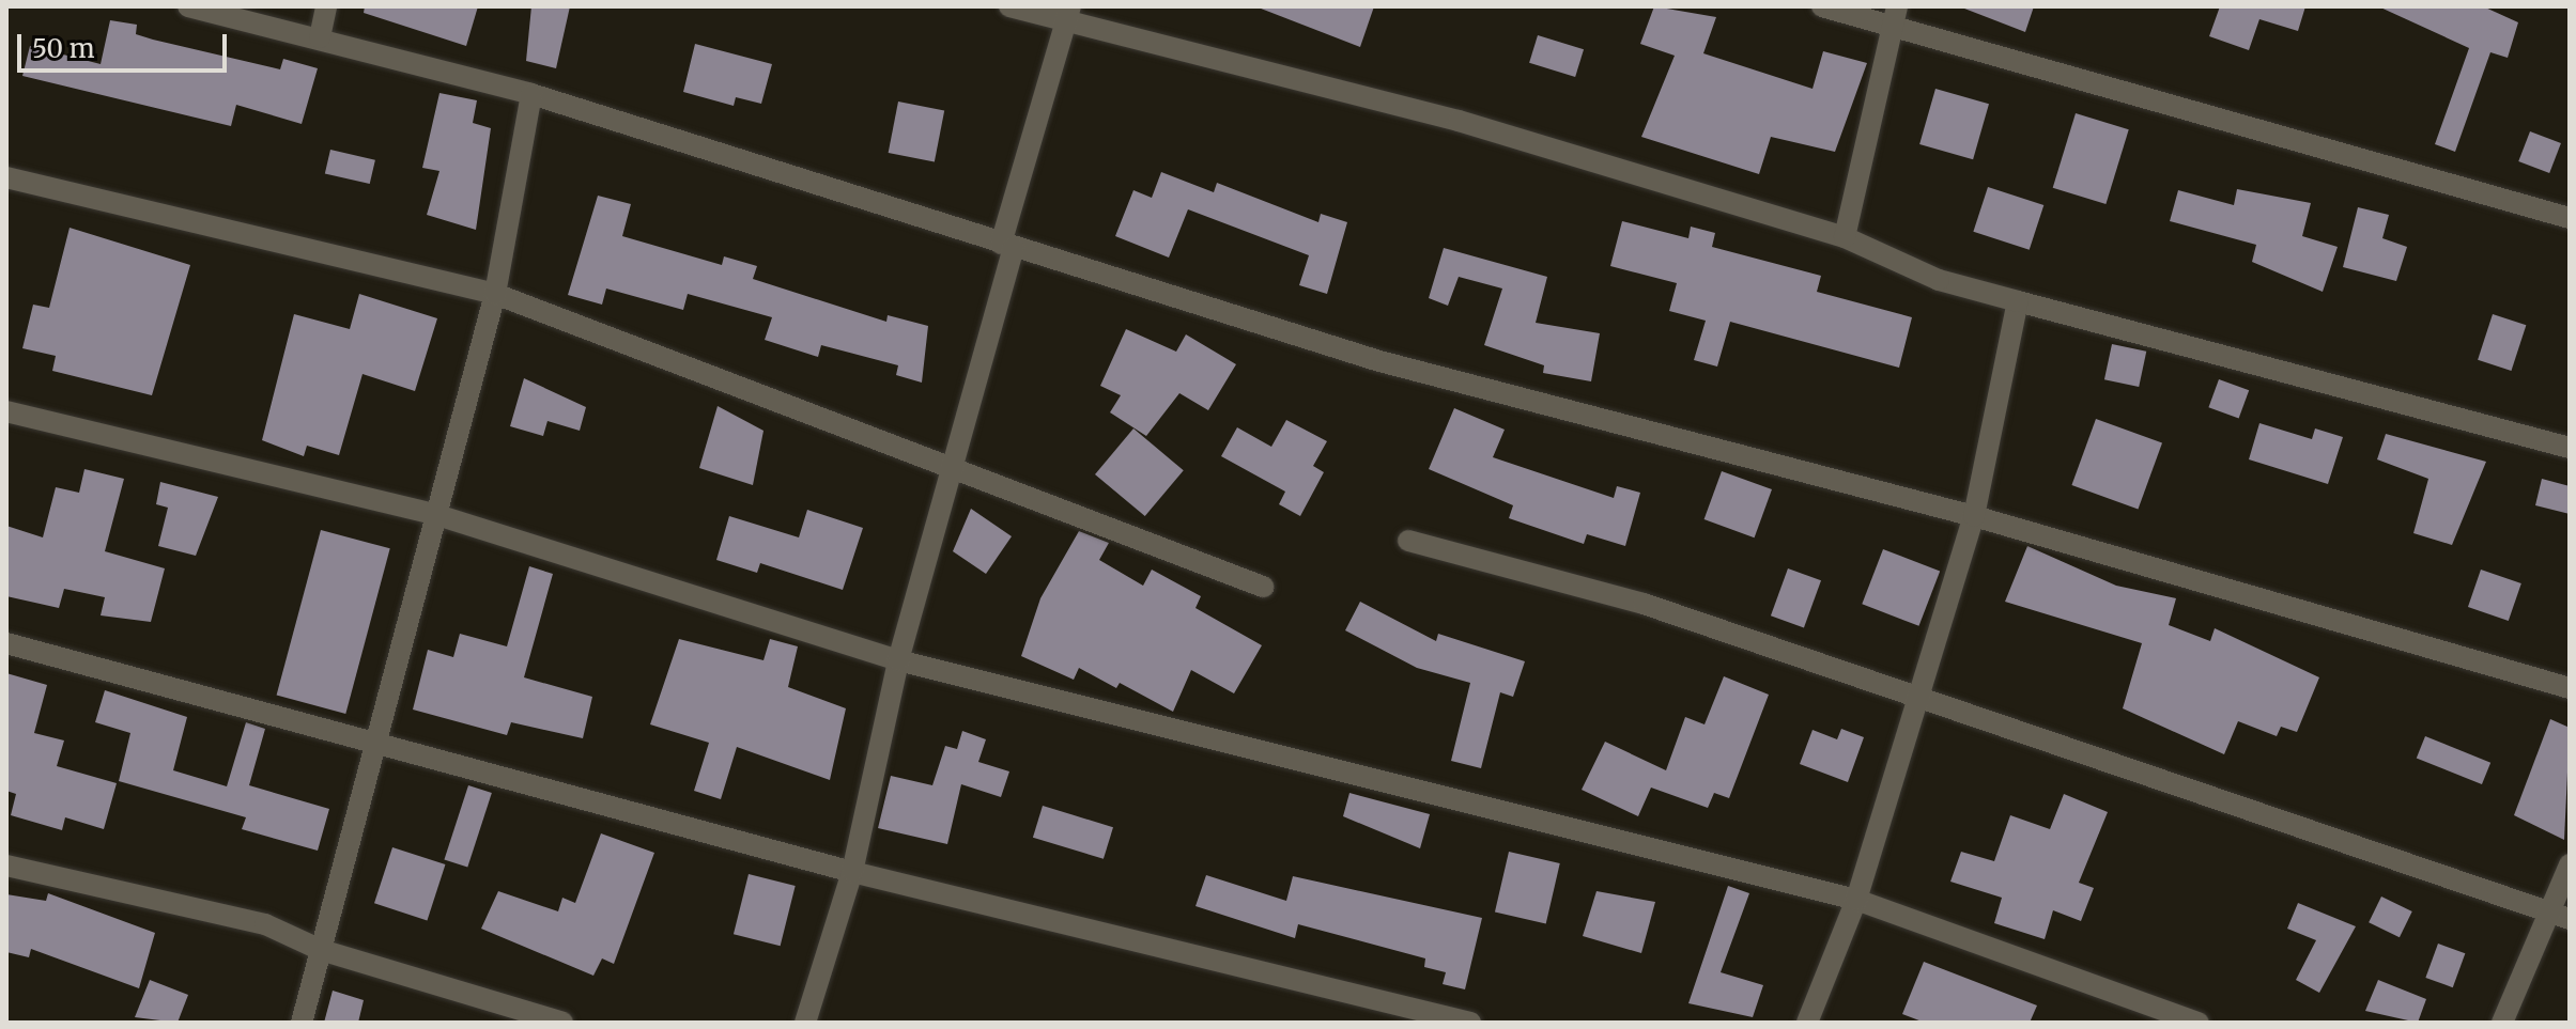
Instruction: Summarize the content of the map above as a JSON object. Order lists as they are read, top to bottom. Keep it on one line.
{"scale_bar":"50 m"}
